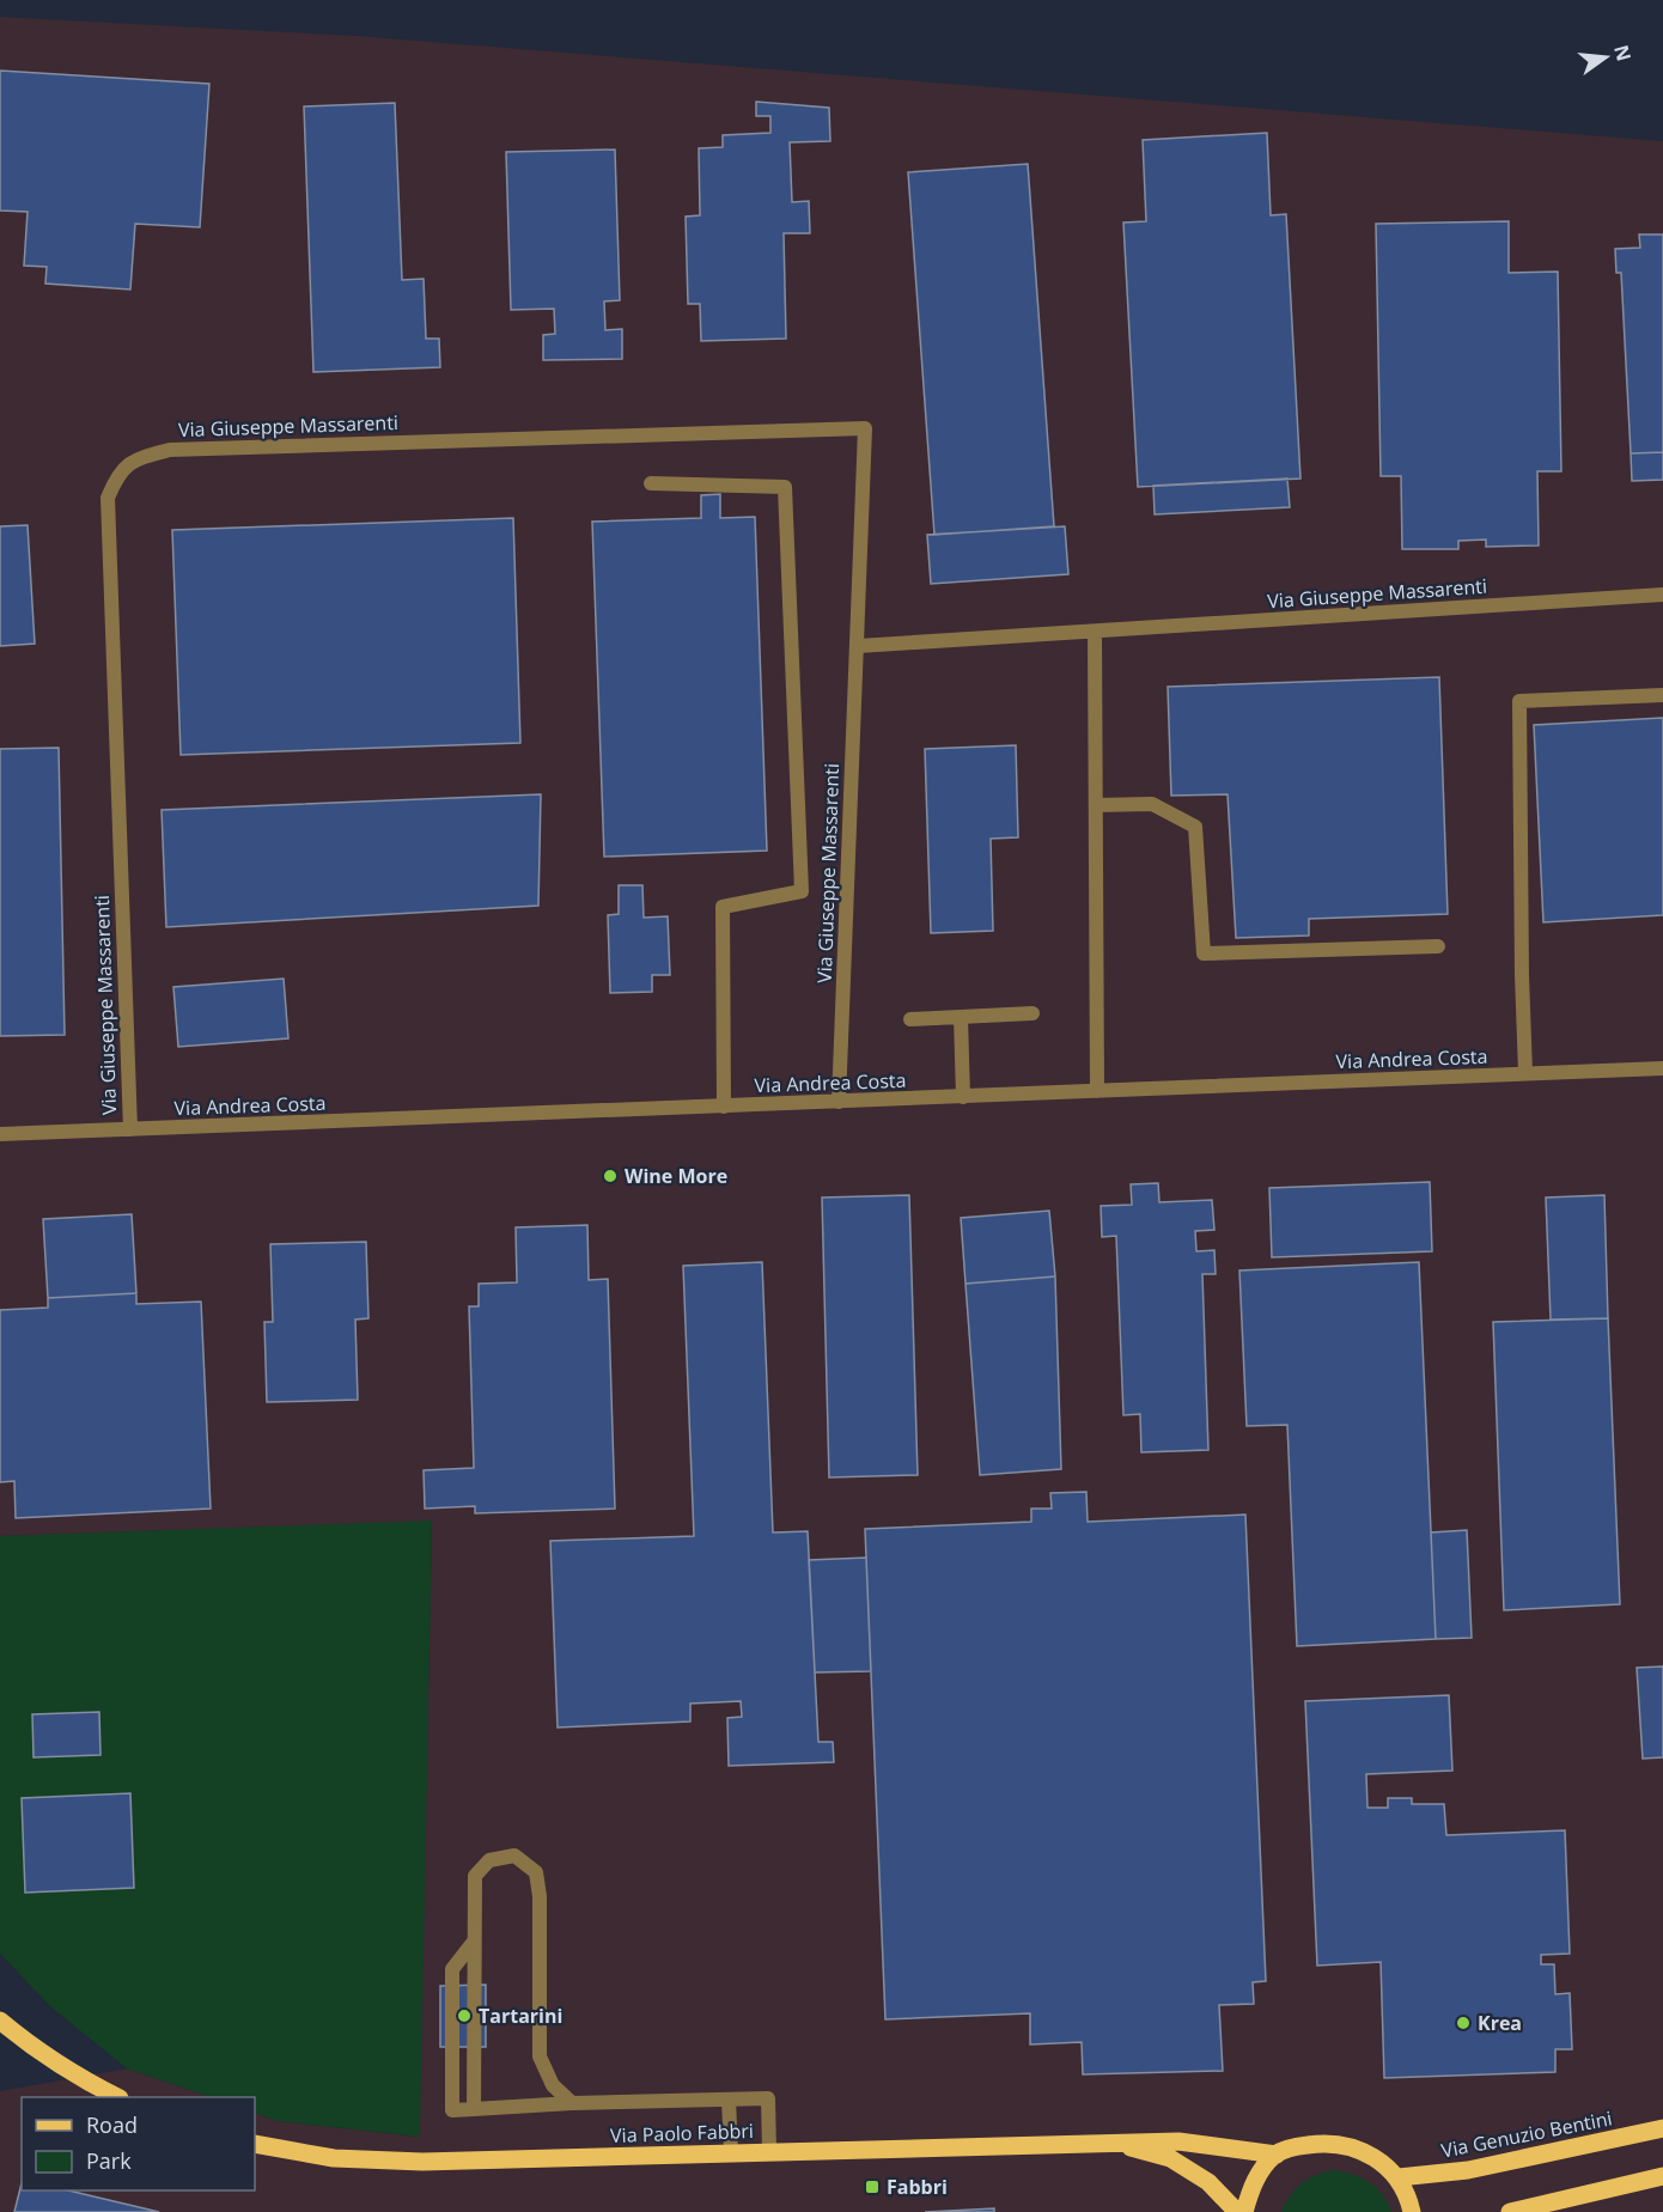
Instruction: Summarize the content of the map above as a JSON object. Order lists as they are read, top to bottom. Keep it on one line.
{"streets":{"main road":["Via Paolo Fabbri","Via Genuzio Bentini"],"street":["Via Giuseppe Massarenti","Via Andrea Costa"]},"crossings":[["Via Giuseppe Massarenti","Via Andrea Costa"]],"places":{"other":["Wine More","Tartarini","Krea"],"transit":["Fabbri"]},"legend":["Road","Park"],"north":"right"}
